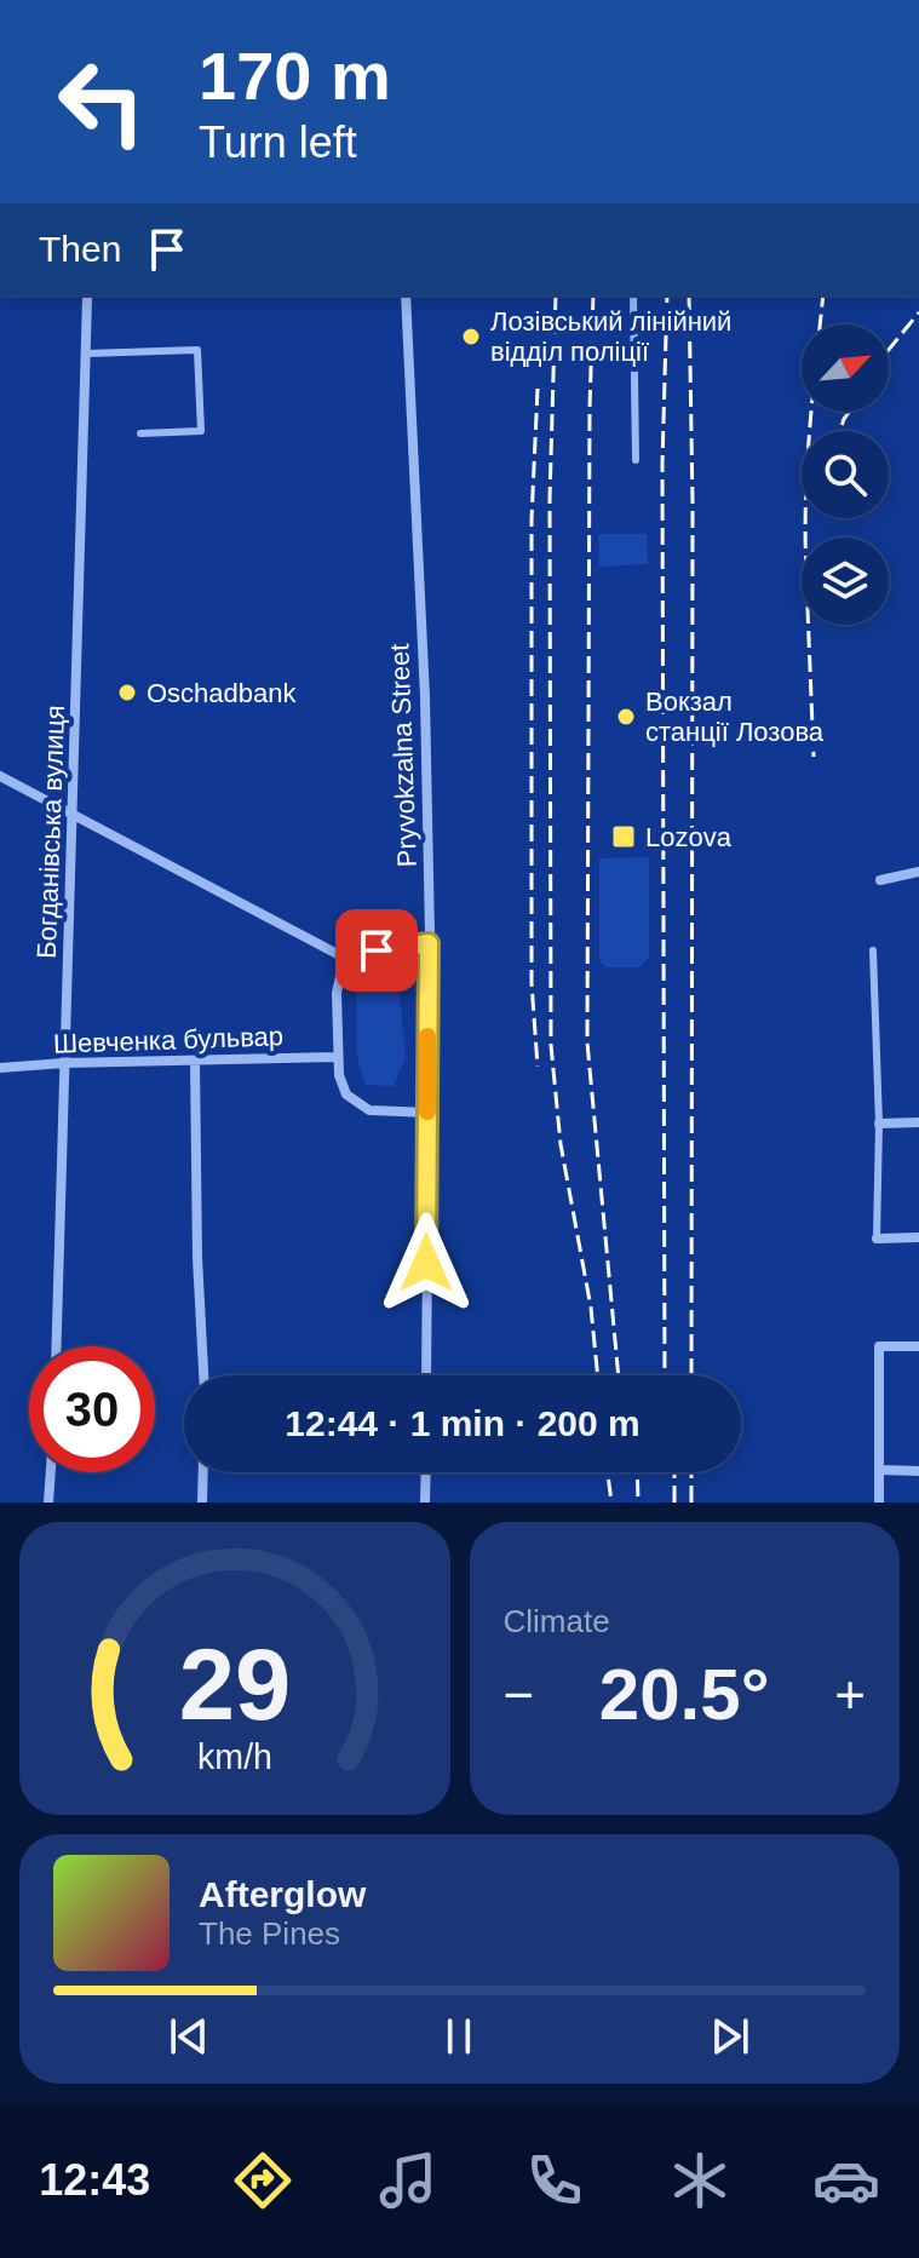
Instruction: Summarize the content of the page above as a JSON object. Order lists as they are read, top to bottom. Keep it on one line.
{"streets":{"street":["Pryvokzalna Street","Богданівська вулиця","Шевченка бульвар"]},"crossings":[["Богданівська вулиця","Шевченка бульвар"]],"places":{"other":["Лозівський лінійний відділ поліції","Oschadbank","Вокзал станції Лозова"],"transit":["Lozova"]},"north":"top right","page":{"turn":["170 m","Turn left"],"then":"Then","limit":"30","trip":"12:44 · 1 min · 200 m","tile":"Climate","heat":["−","20.5°","+"],"song":["Afterglow","The Pines"],"tabs":"12:43","gauge":["29","km/h"]}}
